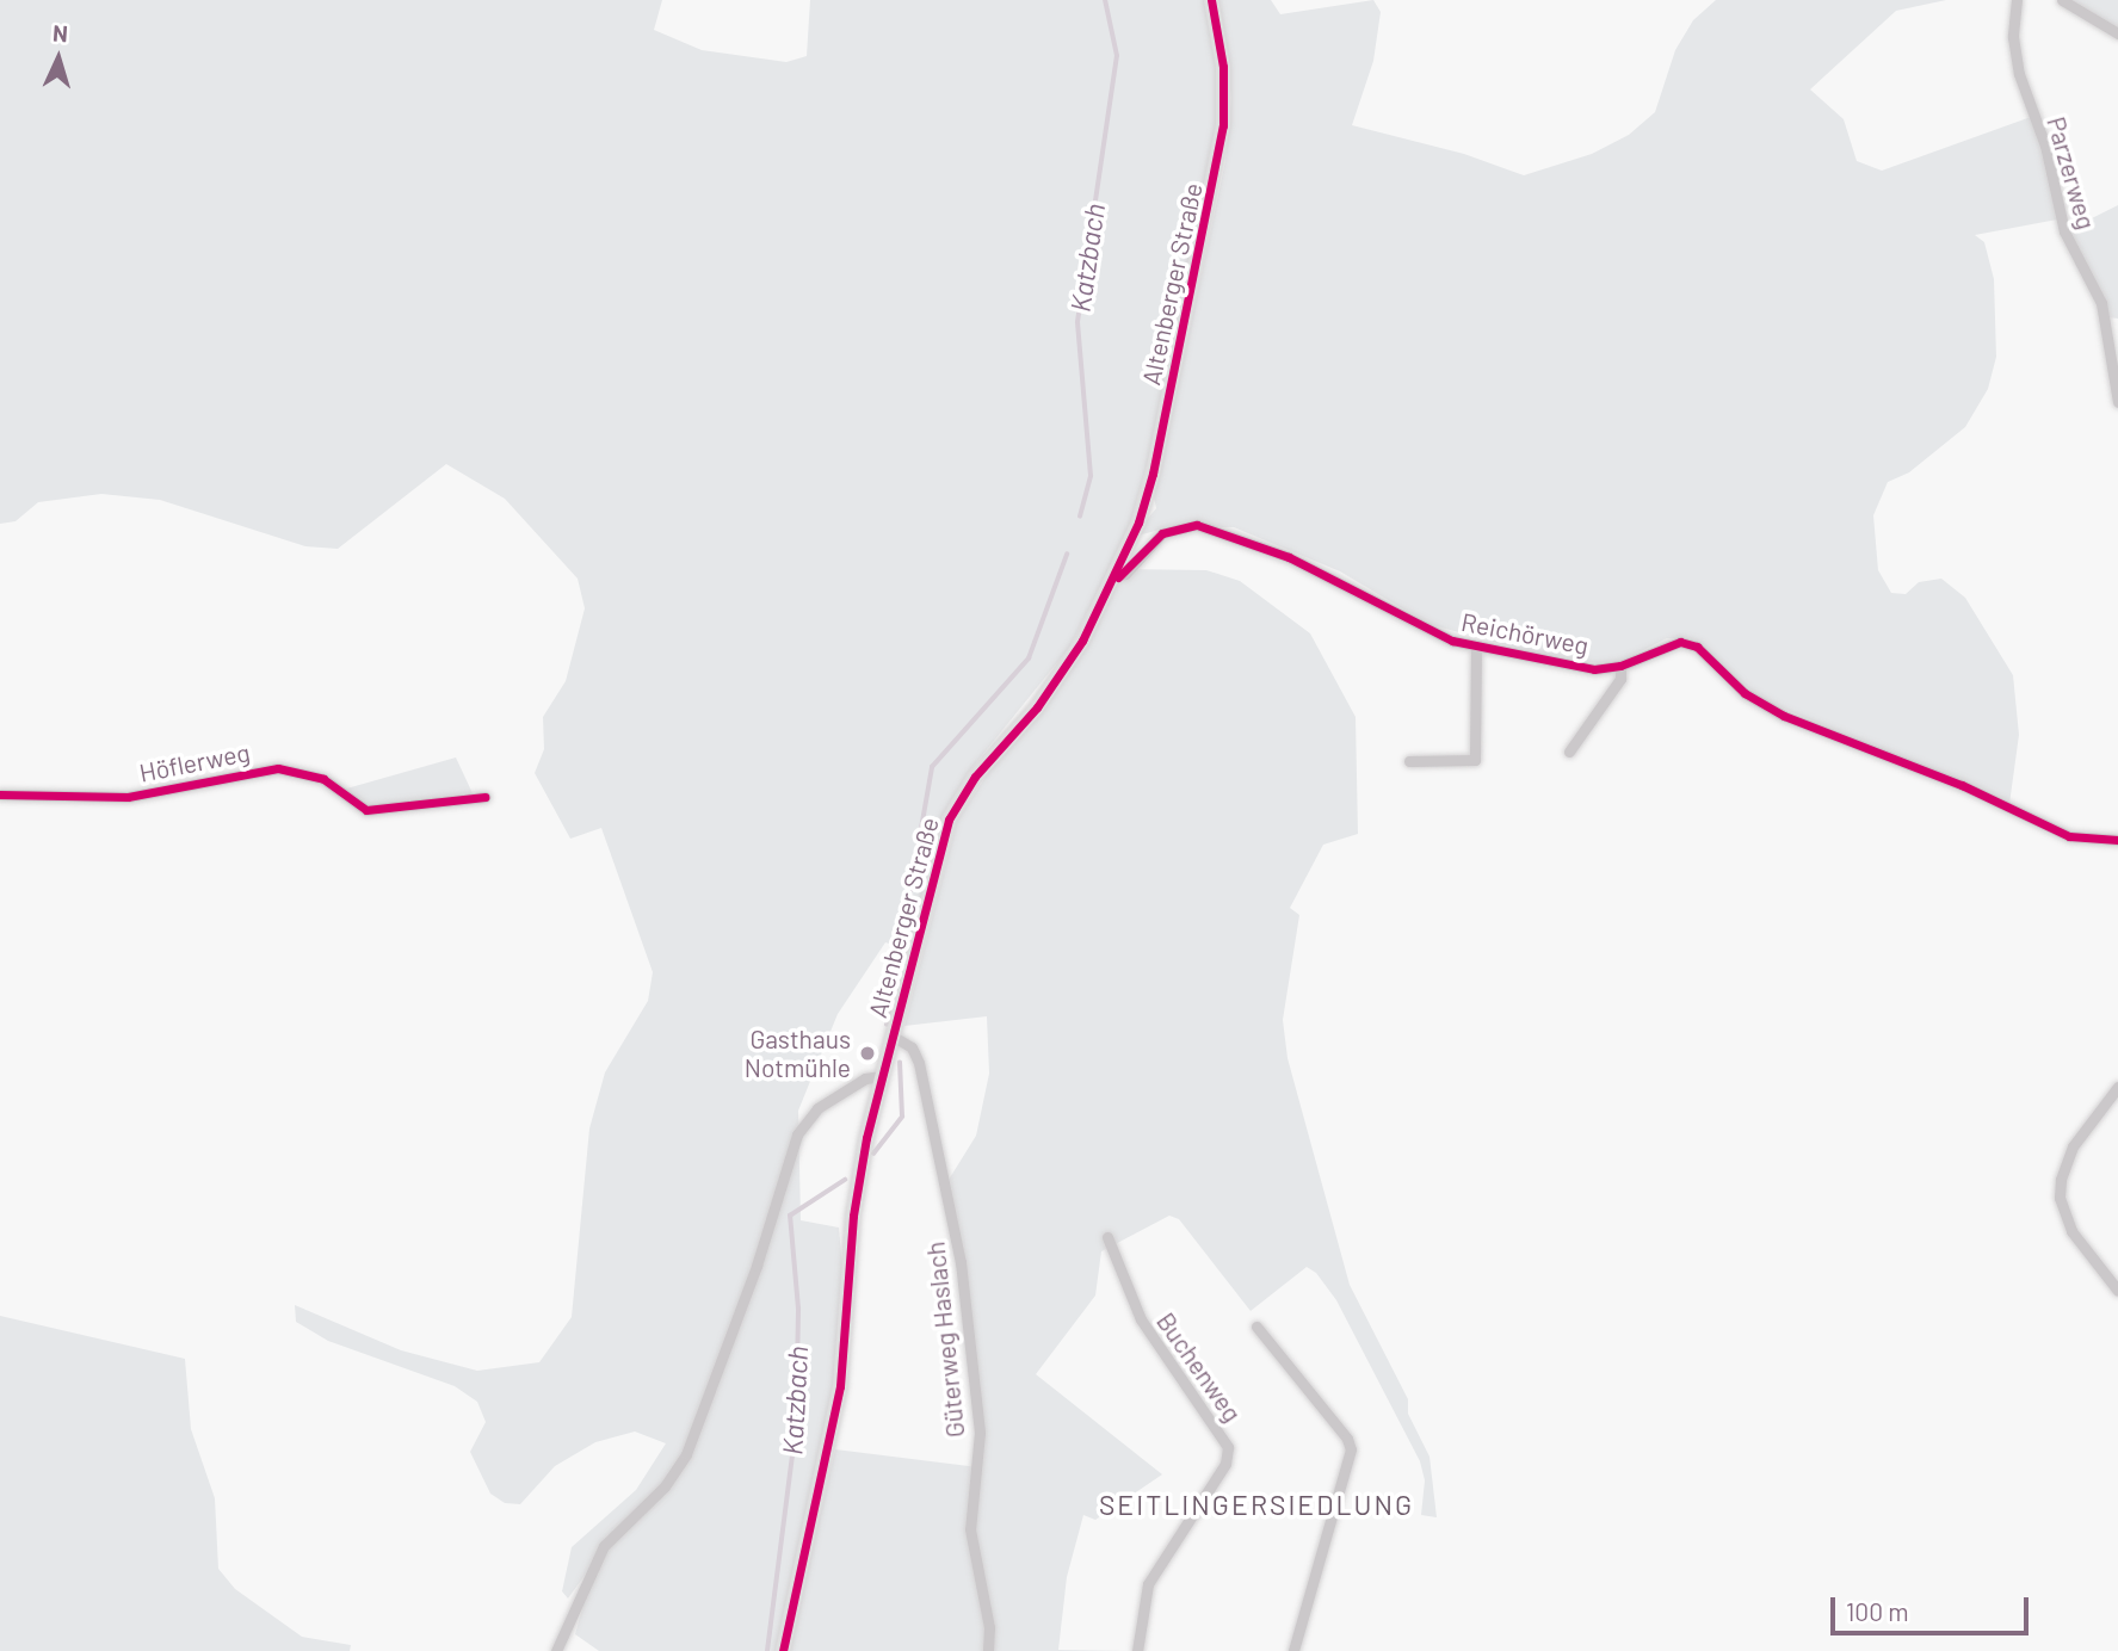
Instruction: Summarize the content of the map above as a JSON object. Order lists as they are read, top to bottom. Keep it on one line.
{"streets":{"street":["Parzerweg","Altenberger Straße","Reichörweg","Höflerweg","Güterweg Haslach","Buchenweg"]},"crossings":[["Altenberger Straße","Reichörweg"],["Altenberger Straße","Güterweg Haslach"]],"districts":["SEITLINGERSIEDLUNG"],"water":["Katzbach"],"places":["Gasthaus Notmühle"],"scale_bar":"100 m","north":"top"}
